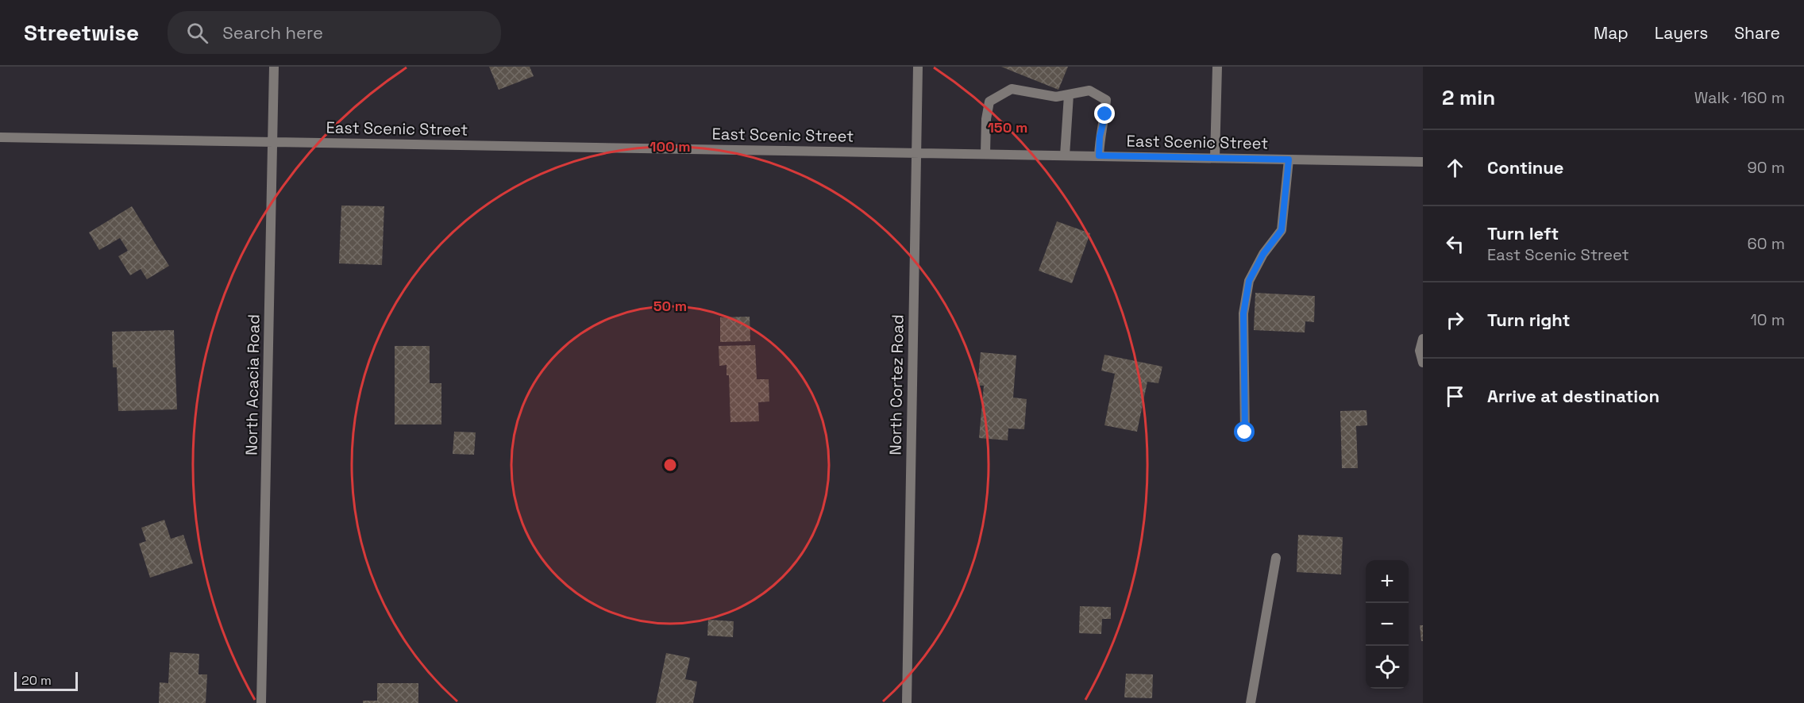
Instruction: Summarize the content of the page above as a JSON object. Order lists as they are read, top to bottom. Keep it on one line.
{"streets":{"street":["East Scenic Street","North Acacia Road","North Cortez Road"]},"crossings":[["East Scenic Street","North Acacia Road"],["East Scenic Street","North Cortez Road"]],"scale_bar":"20 m","page":{"header":"Streetwise","search":"Search here","nav":["Map","Layers","Share"],"heading":["2 min","Walk · 160 m"],"list":[["Continue","90 m"],["Turn left","East Scenic Street","60 m"],["Turn right","10 m"],"Arrive at destination"],"map_buttons":["+","−"],"scale":"20 m"},"rings":["150 m","100 m","50 m"]}
